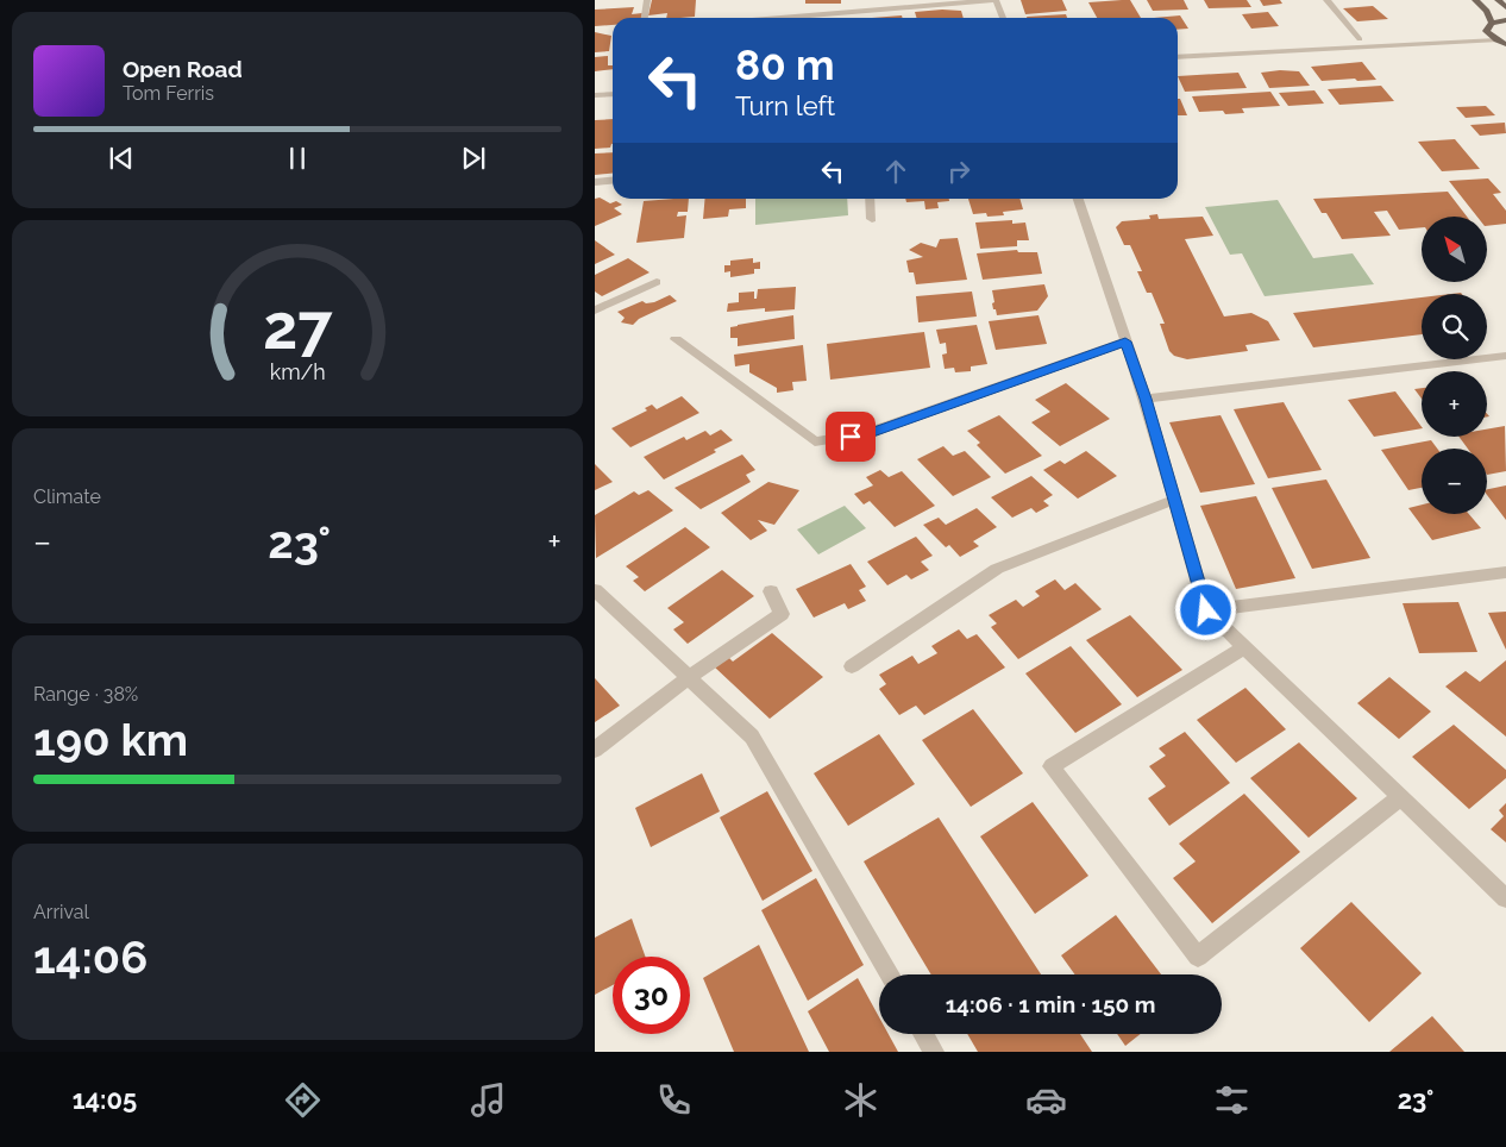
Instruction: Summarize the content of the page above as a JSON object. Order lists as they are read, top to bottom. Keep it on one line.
{"north":"top left","page":{"turn":["80 m","Turn left"],"song":["Open Road","Tom Ferris"],"map_buttons":["+","−"],"tile":["Climate",["Range · 38%","190 km"],["Arrival","14:06"]],"heat":["−","23°","+"],"limit":"30","trip":"14:06 · 1 min · 150 m","tabs":["14:05","23°"],"gauge":["27","km/h"]}}
